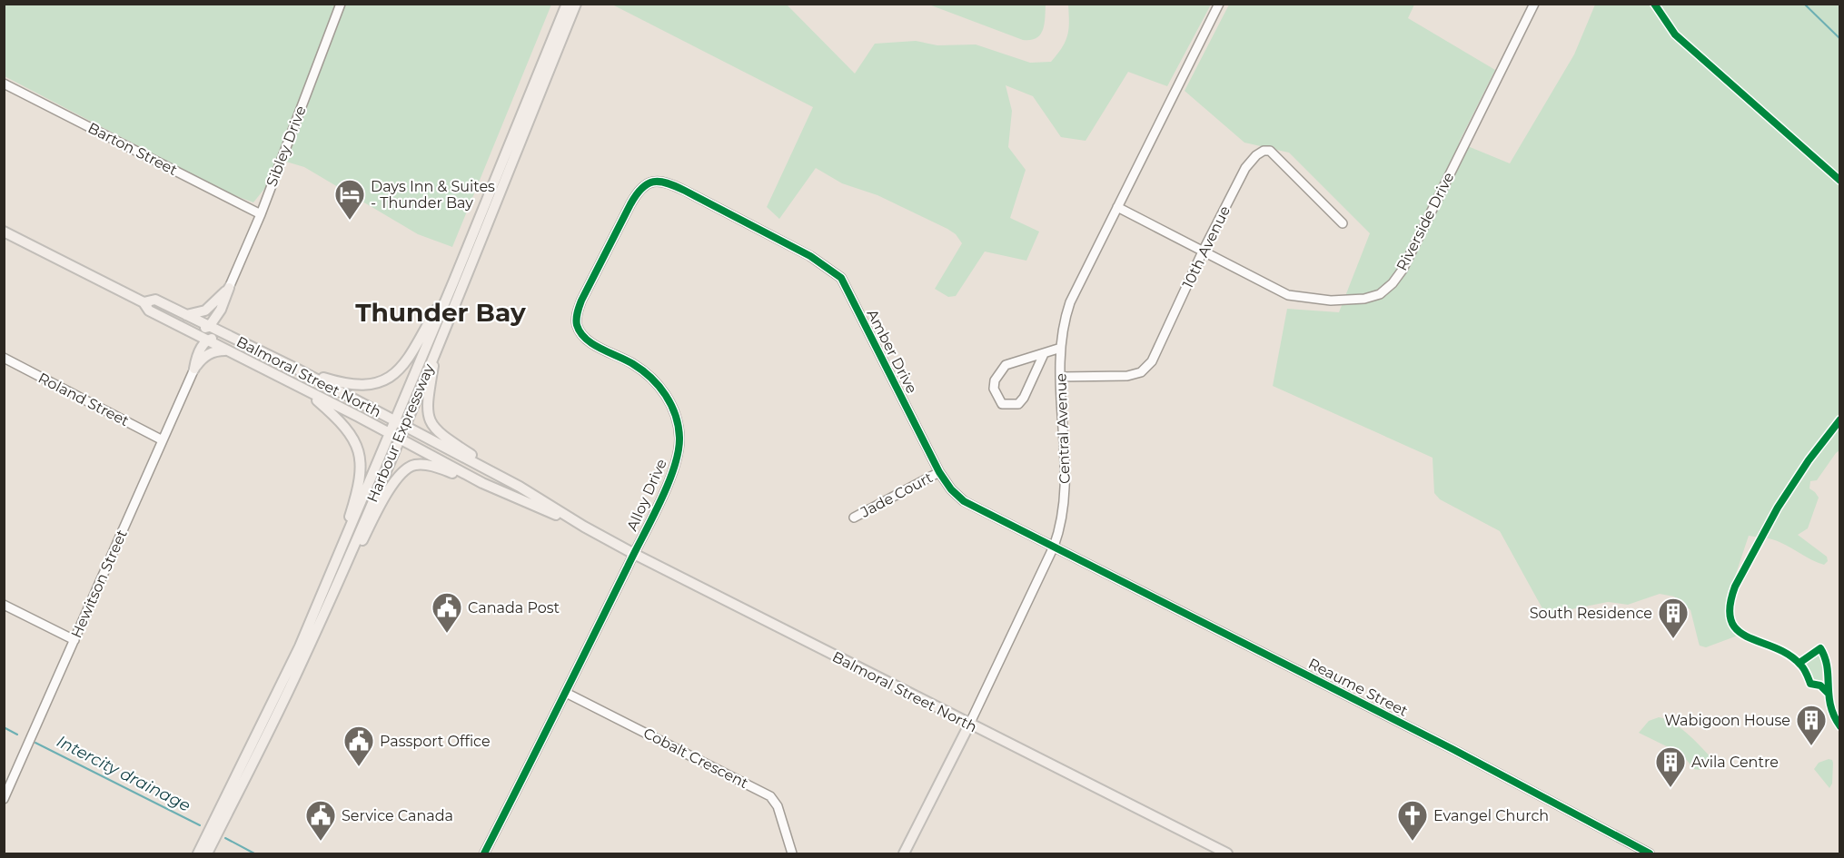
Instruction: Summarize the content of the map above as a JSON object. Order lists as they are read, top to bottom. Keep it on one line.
{"streets":{"main road":["Balmoral Street North","Central Avenue","Harbour Expressway"],"street":["Sibley Drive","Barton Street","Riverside Drive","10th Avenue","Amber Drive","Roland Street","Alloy Drive","Jade Court","Hewitson Street","Reaume Street","Cobalt Crescent"]},"crossings":[["Sibley Drive","Barton Street"],["Riverside Drive","10th Avenue"],["Riverside Drive","Central Avenue"],["10th Avenue","Central Avenue"],["Amber Drive","Central Avenue"],["Amber Drive","Alloy Drive"],["Amber Drive","Jade Court"],["Amber Drive","Reaume Street"],["Balmoral Street North","Central Avenue"],["Balmoral Street North","Harbour Expressway"],["Balmoral Street North","Alloy Drive"],["Roland Street","Hewitson Street"],["Central Avenue","Reaume Street"],["Alloy Drive","Cobalt Crescent"]],"districts":["Thunder Bay"],"water":["Intercity drainage"],"places":{"hotel":["Days Inn & Suites - Thunder Bay"],"public building":["Canada Post","Passport Office","Service Canada"],"building":["South Residence","Wabigoon House","Avila Centre"],"church":["Evangel Church"]}}
